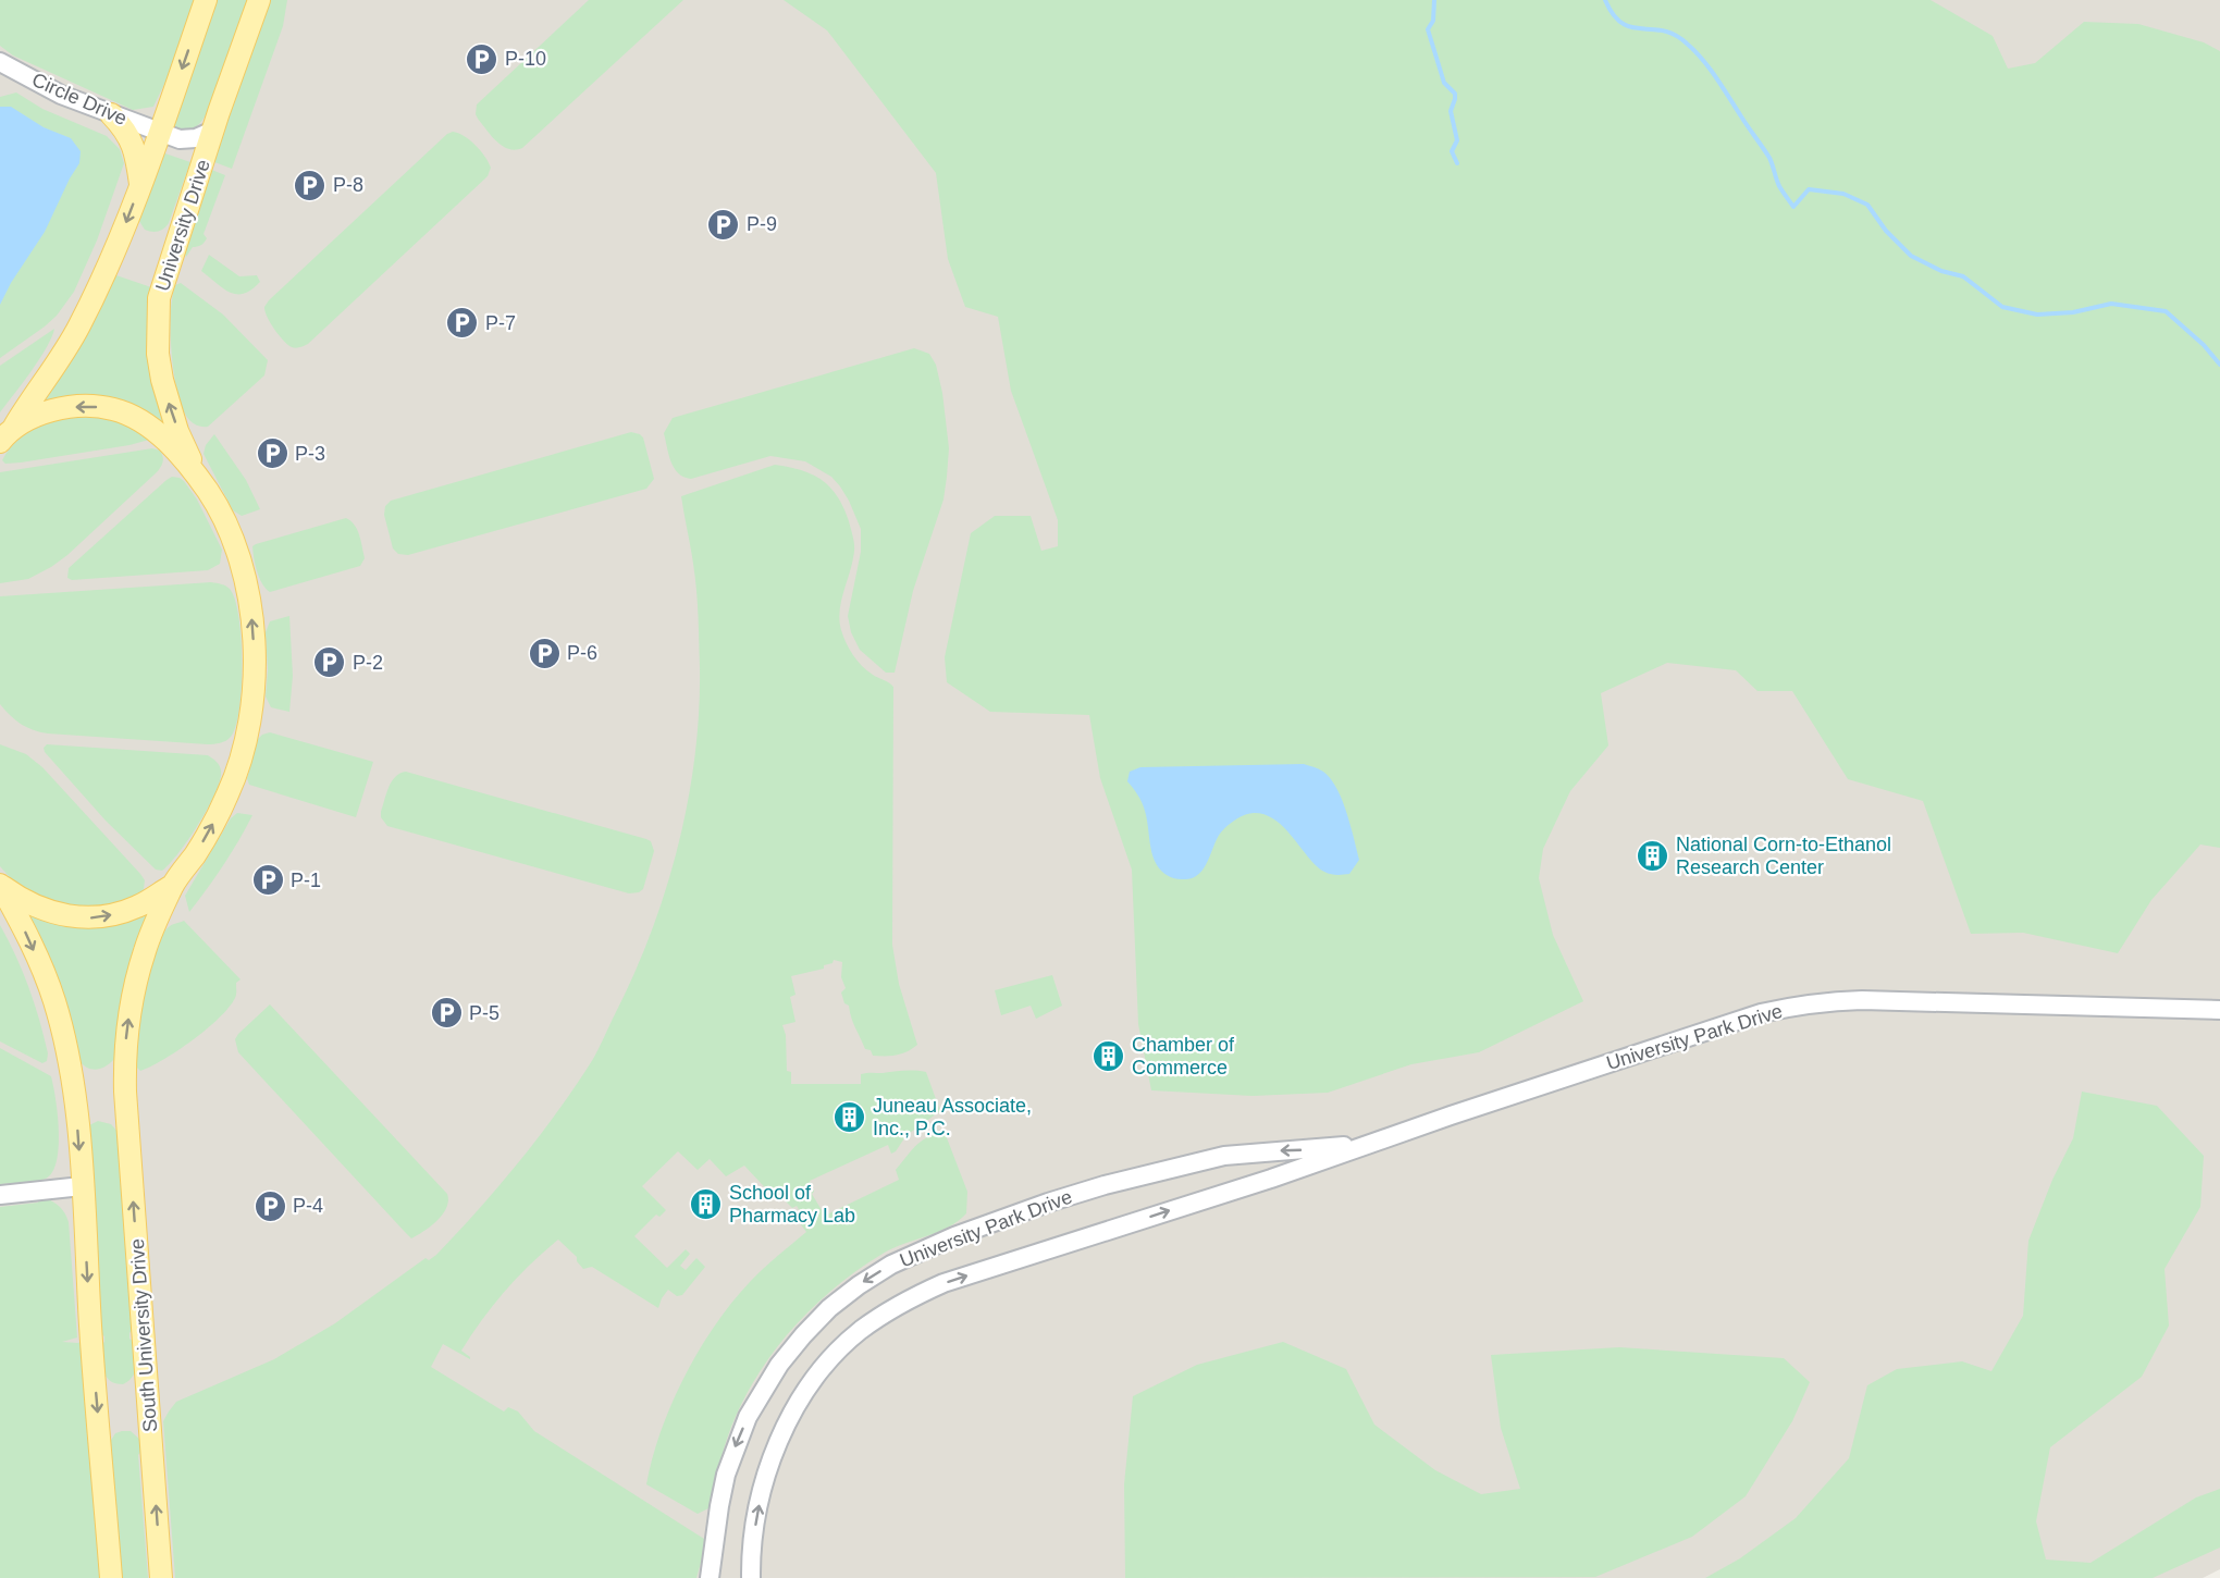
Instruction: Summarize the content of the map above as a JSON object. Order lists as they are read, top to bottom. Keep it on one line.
{"streets":{"main road":["University Drive","South University Drive"],"street":["Circle Drive","University Park Drive"]},"crossings":[["Circle Drive","University Drive"],["University Drive","South University Drive"]],"places":{"parking":["P-10","P-8","P-9","P-7","P-3","P-6","P-2","P-1","P-5","P-4"],"building":["National Corn-to-Ethanol Research Center","Chamber of Commerce","Juneau Associate, Inc., P.C.","School of Pharmacy Lab"]}}
